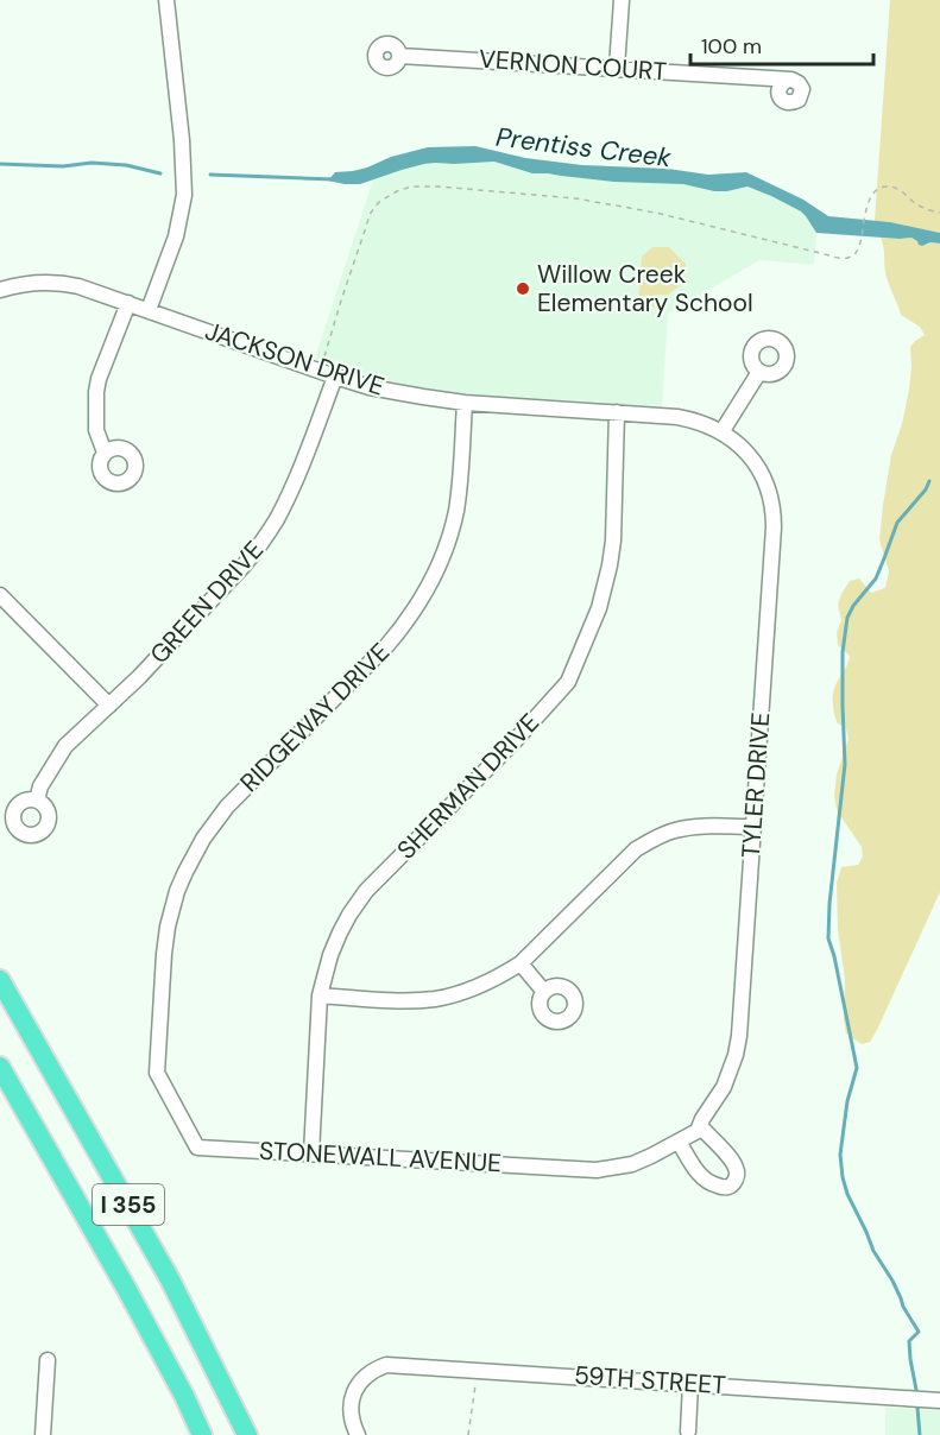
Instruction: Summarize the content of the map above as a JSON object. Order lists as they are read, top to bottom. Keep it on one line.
{"streets":{"highway":["I 355"],"street":["VERNON COURT","JACKSON DRIVE","GREEN DRIVE","RIDGEWAY DRIVE","TYLER DRIVE","SHERMAN DRIVE","STONEWALL AVENUE","59TH STREET"]},"crossings":[["JACKSON DRIVE","GREEN DRIVE"],["JACKSON DRIVE","RIDGEWAY DRIVE"],["JACKSON DRIVE","TYLER DRIVE"],["JACKSON DRIVE","SHERMAN DRIVE"],["RIDGEWAY DRIVE","STONEWALL AVENUE"],["TYLER DRIVE","STONEWALL AVENUE"],["SHERMAN DRIVE","STONEWALL AVENUE"]],"water":["Prentiss Creek"],"places":["Willow Creek Elementary School"],"scale_bar":"100 m"}
